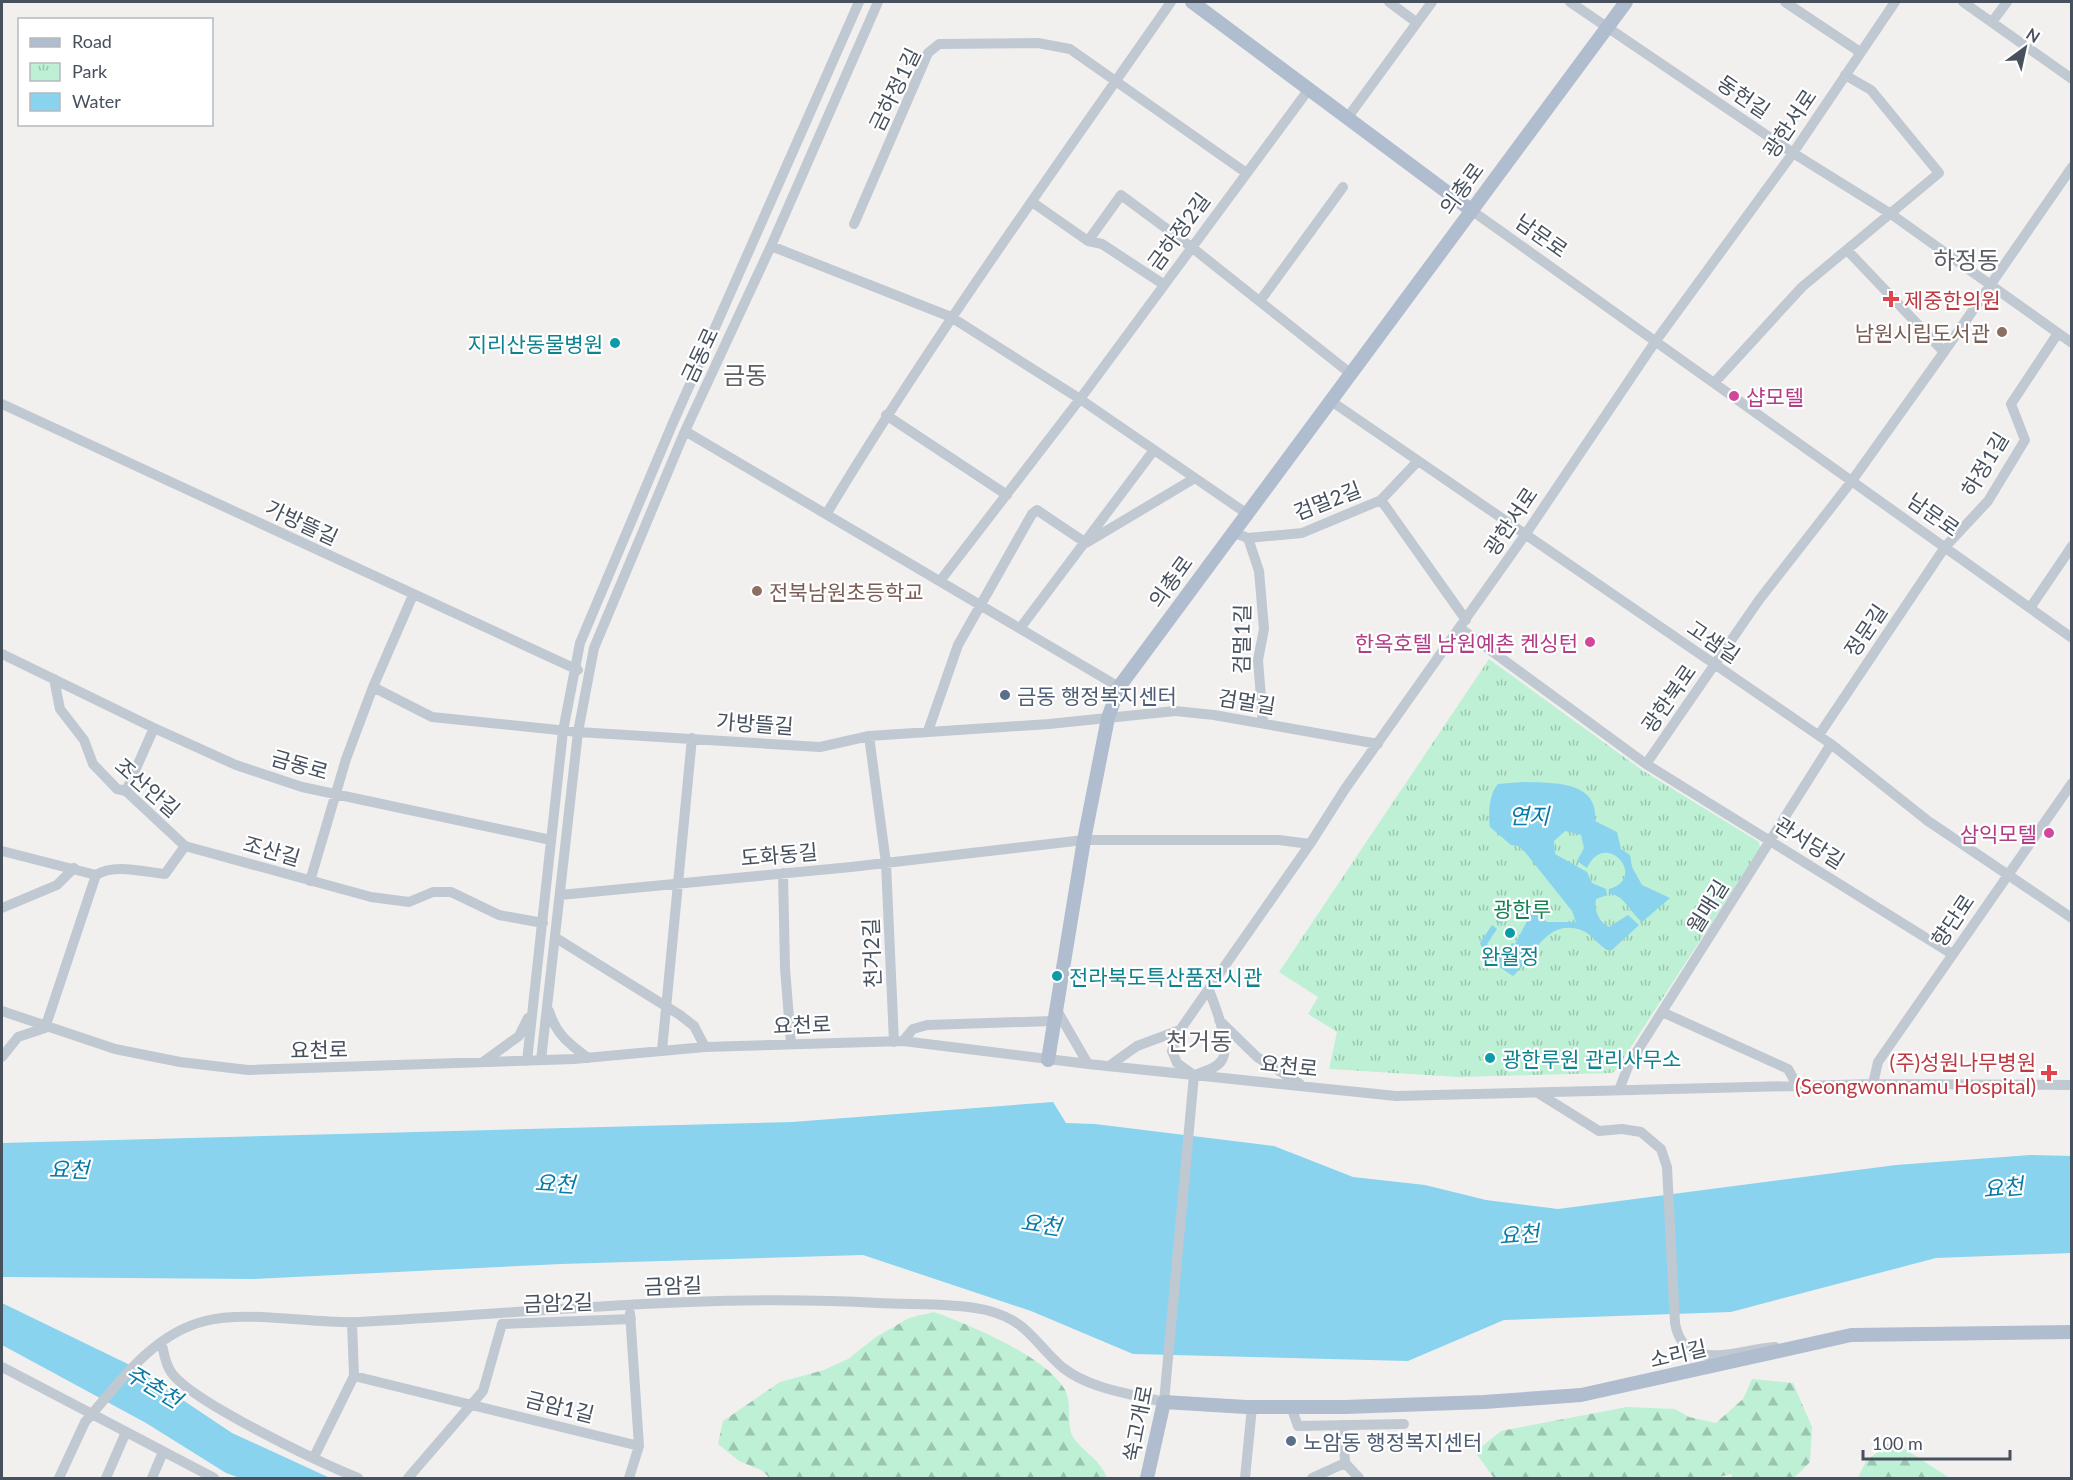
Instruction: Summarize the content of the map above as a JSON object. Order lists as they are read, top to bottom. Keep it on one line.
{"streets":{"main road":["의총로","남문로","소리길","쑥고개로"],"street":["금하정1길","동헌길","광한서로","금하정2길","금동로","하정1길","검멀2길","가방뜰길","정문길","검멀1길","고샘길","광한북로","검멀길","조산안길","관서당길","조산길","도화동길","월매길","향단로","천거2길","요천로","금암길","금암2길","금암1길"]},"crossings":[["금하정1길","금하정2길"],["동헌길","광한서로"],["동헌길","의총로"],["동헌길","하정1길"],["동헌길","광한북로"],["광한서로","남문로"],["광한서로","검멀2길"],["광한서로","고샘길"],["광한서로","광한북로"],["광한서로","검멀길"],["의총로","남문로"],["의총로","가방뜰길"],["의총로","고샘길"],["의총로","검멀길"],["의총로","도화동길"],["의총로","요천로"],["금하정2길","남문로"],["남문로","하정1길"],["남문로","정문길"],["남문로","광한북로"],["금동로","가방뜰길"],["금동로","조산안길"],["금동로","조산길"],["금동로","도화동길"],["금동로","요천로"],["하정1길","정문길"],["검멀2길","검멀1길"],["검멀2길","광한북로"],["가방뜰길","검멀길"],["정문길","고샘길"],["검멀1길","검멀길"],["고샘길","광한북로"],["고샘길","월매길"],["고샘길","향단로"],["광한북로","관서당길"],["조산안길","조산길"],["관서당길","월매길"],["관서당길","향단로"],["도화동길","천거2길"],["월매길","요천로"],["향단로","요천로"],["천거2길","요천로"],["요천로","쑥고개로"],["금암길","소리길"],["금암길","쑥고개로"],["금암2길","금암1길"],["소리길","쑥고개로"]],"districts":["하정동","금동","천거동"],"water":["연지","요천","주촌천"],"parks":["광한루"],"places":{"health":["제중한의원","(주)성원나무병원 (Seongwonnamu Hospital)"],"other":["남원시립도서관","지리산동물병원","샵모텔","전북남원초등학교","한옥호텔 남원예촌 켄싱턴","금동 행정복지센터","삼익모텔","완월정","전라북도특산품전시관","광한루원 관리사무소","노암동 행정복지센터"]},"legend":["Road","Park","Water"],"scale_bar":"100 m","north":"top right"}
